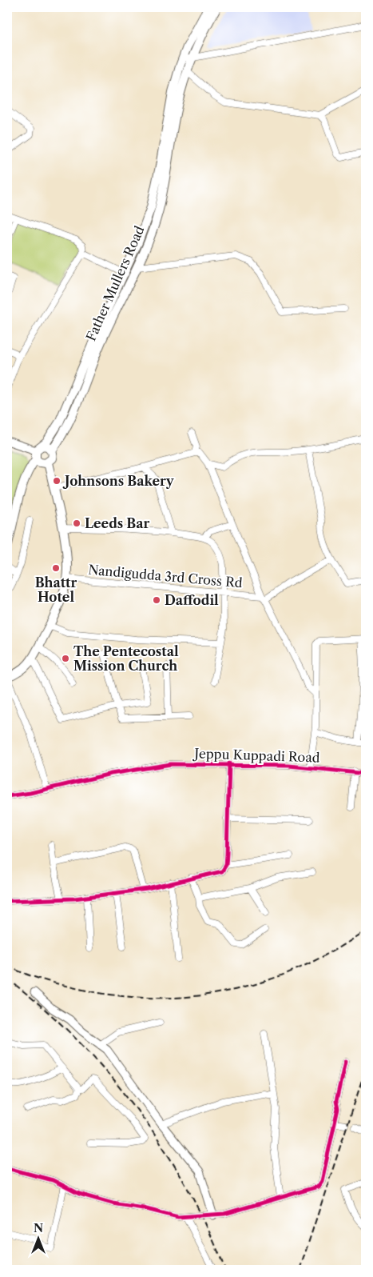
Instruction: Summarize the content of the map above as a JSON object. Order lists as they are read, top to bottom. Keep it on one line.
{"streets":{"main road":["Father Mullers Road"],"street":["Nandigudda 3rd Cross Rd","Jeppu Kuppadi Road"]},"places":["Johnsons Bakery","Leeds Bar","Bhattr Hotel","Daffodil","The Pentecostal Mission Church"],"north":"top"}
